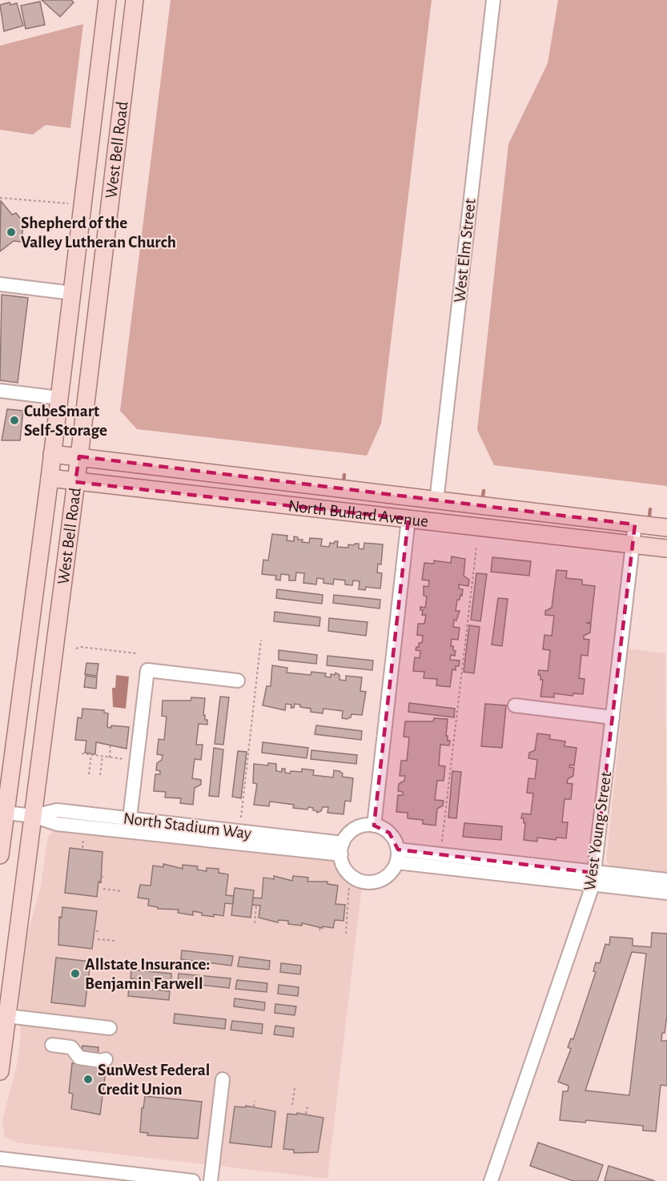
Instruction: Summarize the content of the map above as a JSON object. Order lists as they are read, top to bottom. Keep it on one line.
{"streets":{"main road":["West Bell Road","North Bullard Avenue"],"street":["West Elm Street","North Stadium Way","West Young Street"]},"crossings":[["West Bell Road","North Bullard Avenue"],["West Bell Road","North Stadium Way"],["West Elm Street","North Bullard Avenue"],["North Bullard Avenue","West Young Street"]],"places":["Shepherd of the Valley Lutheran Church","CubeSmart Self-Storage","Allstate Insurance: Benjamin Farwell","SunWest Federal Credit Union"]}
